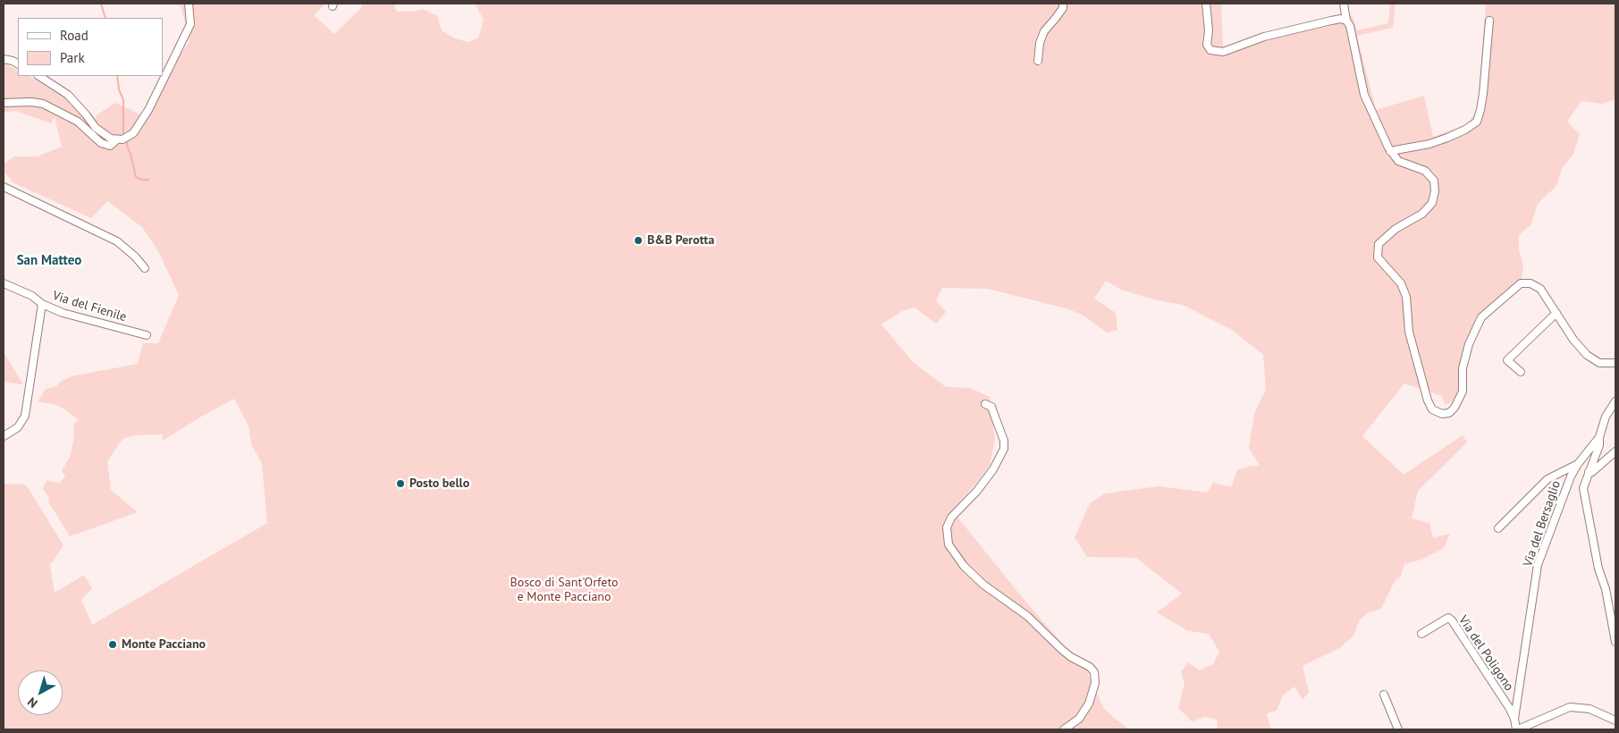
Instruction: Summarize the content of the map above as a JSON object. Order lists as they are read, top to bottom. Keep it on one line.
{"streets":{"street":["Via del Fienile","Via del Bersaglio","Via del Poligono"]},"crossings":[["Via del Bersaglio","Via del Poligono"]],"districts":["San Matteo"],"parks":["Bosco di Sant'Orfeto e Monte Pacciano"],"places":["B&B Perotta","Posto bello","Monte Pacciano"],"legend":["Road","Park"],"north":"bottom left"}
